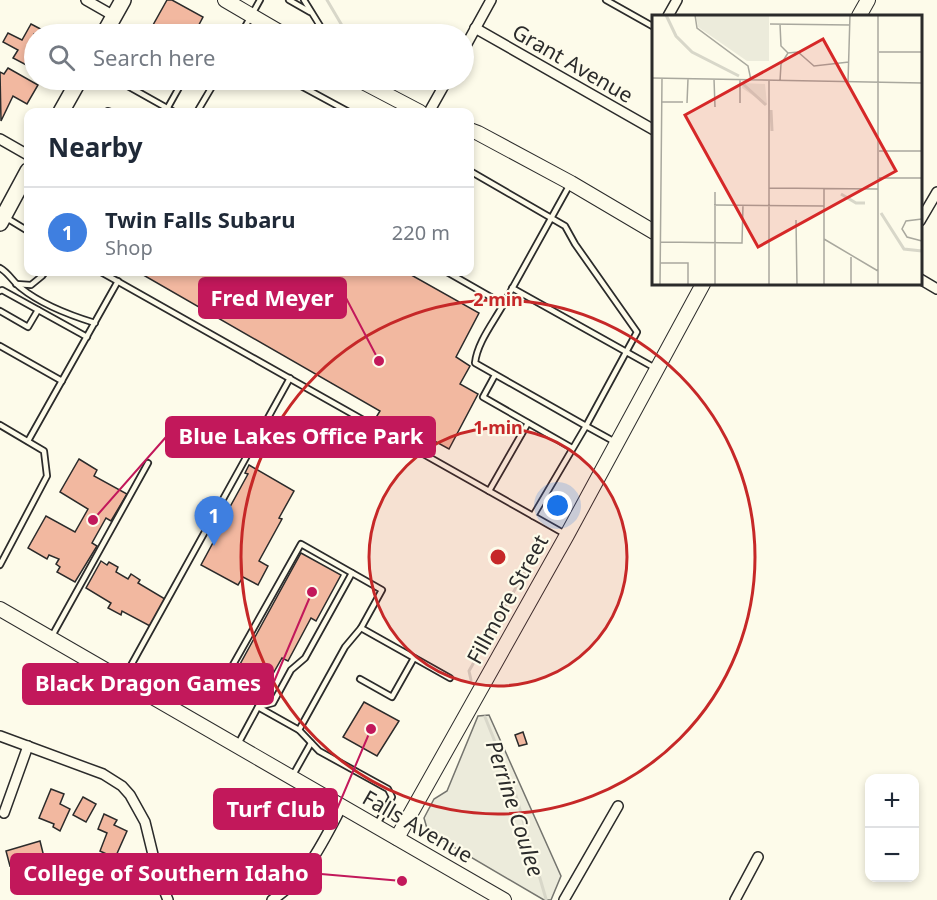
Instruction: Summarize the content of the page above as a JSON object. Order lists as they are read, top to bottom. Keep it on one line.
{"streets":{"street":["Grant Avenue","Fillmore Street","Falls Avenue"]},"crossings":[["Fillmore Street","Falls Avenue"]],"water":["Perrine Coulee"],"places":["Fred Meyer","Blue Lakes Office Park","Black Dragon Games","Turf Club","College of Southern Idaho"],"page":{"search":"Search here","heading":"Nearby","list":[{"mark":"1","name":"Twin Falls Subaru","note":"Shop","value":"220 m"}],"pins":"1","map_buttons":["+","−"]},"rings":["2 min","1 min"]}
